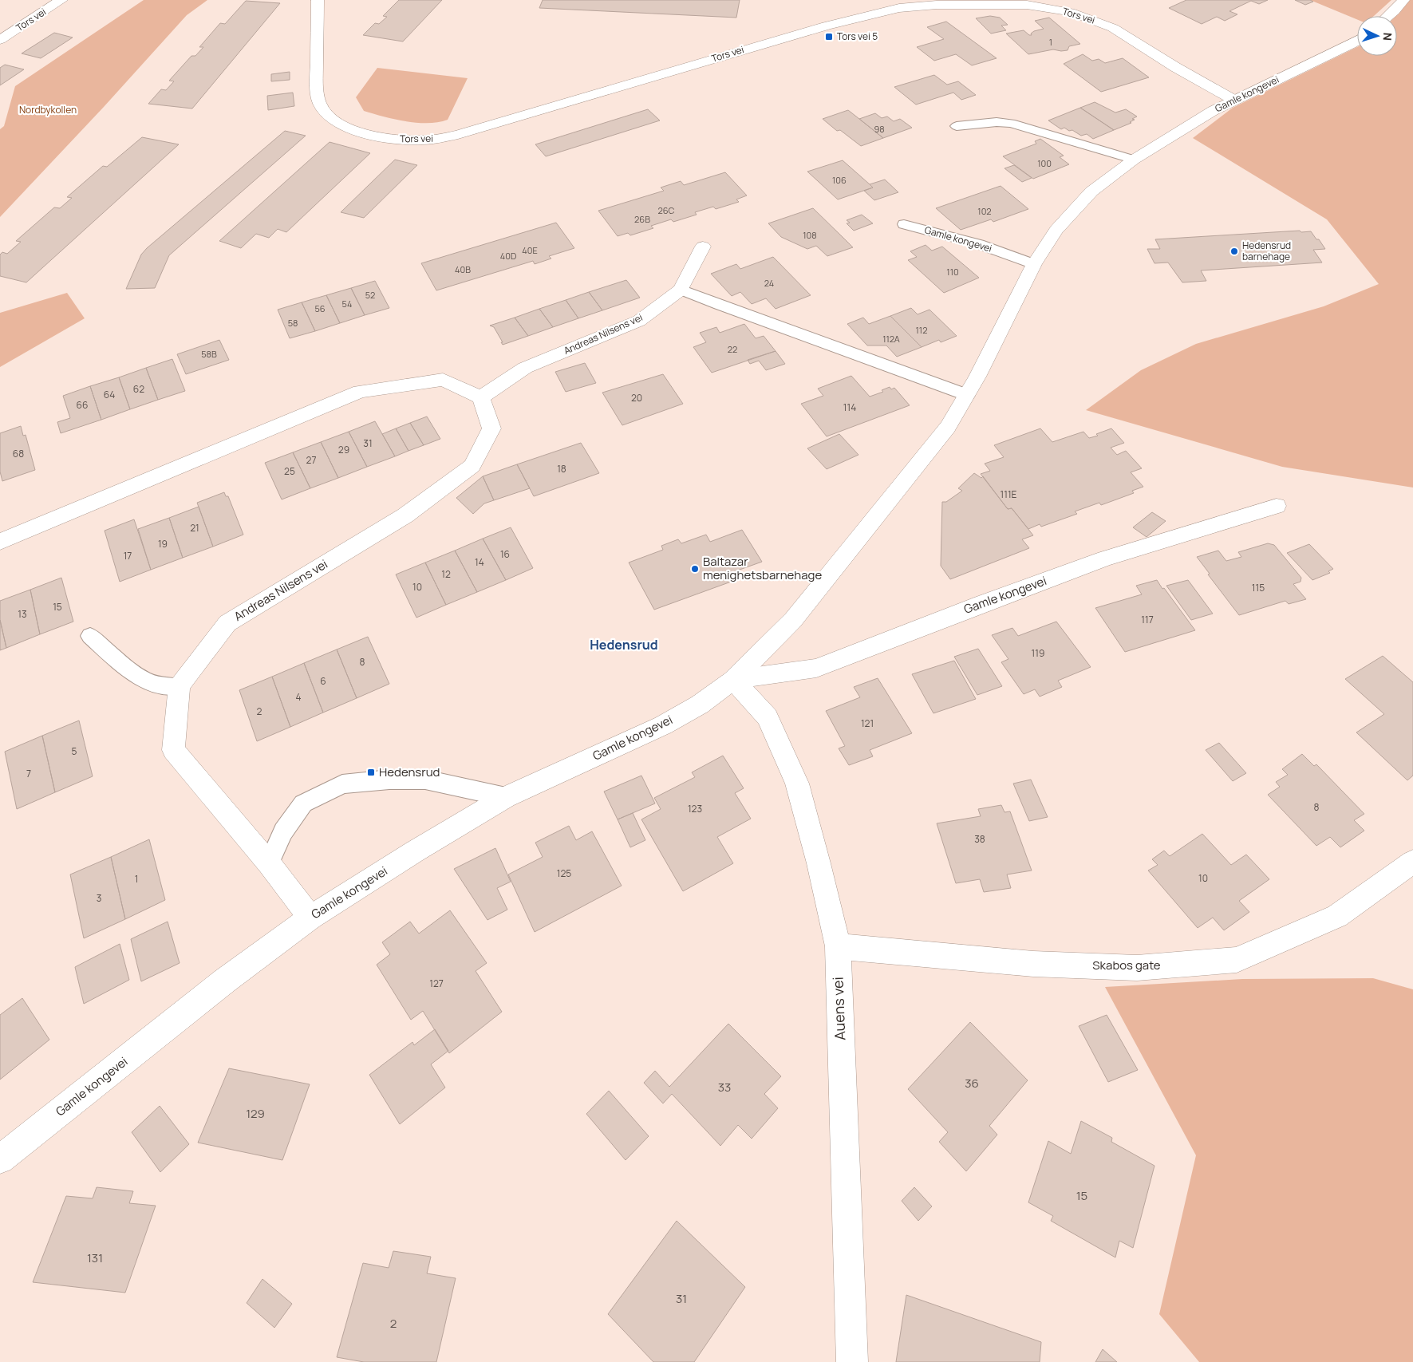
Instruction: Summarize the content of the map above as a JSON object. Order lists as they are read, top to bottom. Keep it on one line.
{"streets":{"street":["Tors vei","Gamle kongevei","Andreas Nilsens vei","Skabos gate","Auens vei"]},"crossings":[["Tors vei","Gamle kongevei"],["Gamle kongevei","Auens vei"],["Skabos gate","Auens vei"]],"districts":["Hedensrud"],"parks":["Nordbykollen"],"places":{"transit":["Tors vei 5","Hedensrud"],"other":["Hedensrud barnehage","Baltazar menighetsbarnehage"]},"house_numbers":["1","98","100","106","26C","102","26B","108","40E","40D","40B","110","24","52","54","56","58","112","112A","22","58B","62","64","20","66","114","31","29","68","27","18","25","111E","21","19","16","17","14","12","10","115","15","13","117","119","8","6","4","2","121","5","7","8","123","38","125","10","1","3","127","36","33","129","15","131","31","2"],"north":"right"}
